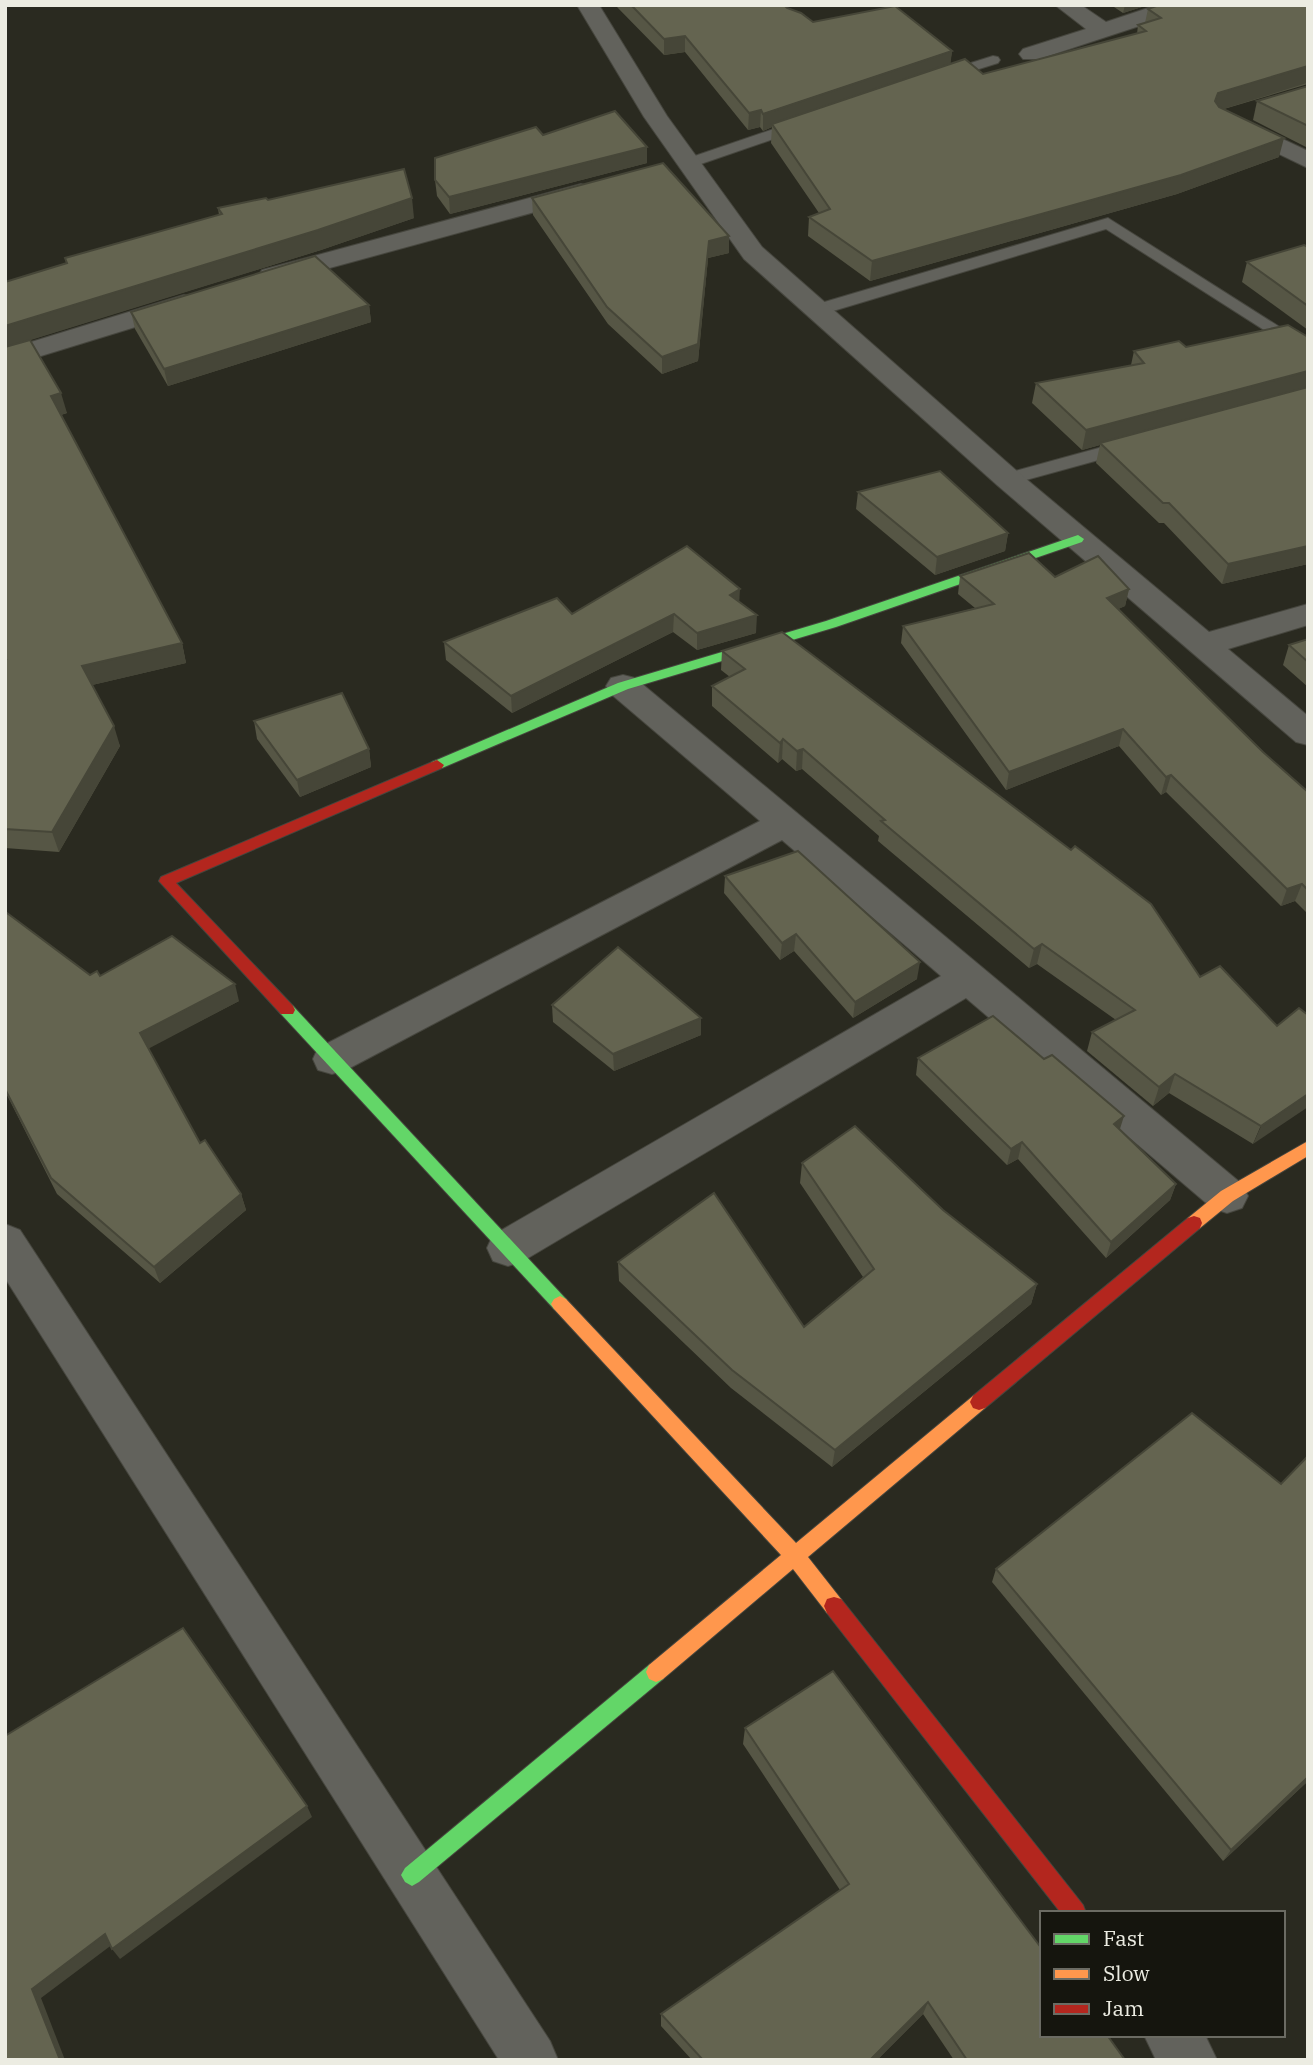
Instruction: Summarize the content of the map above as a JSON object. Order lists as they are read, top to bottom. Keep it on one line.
{"legend":["Fast","Slow","Jam"]}
